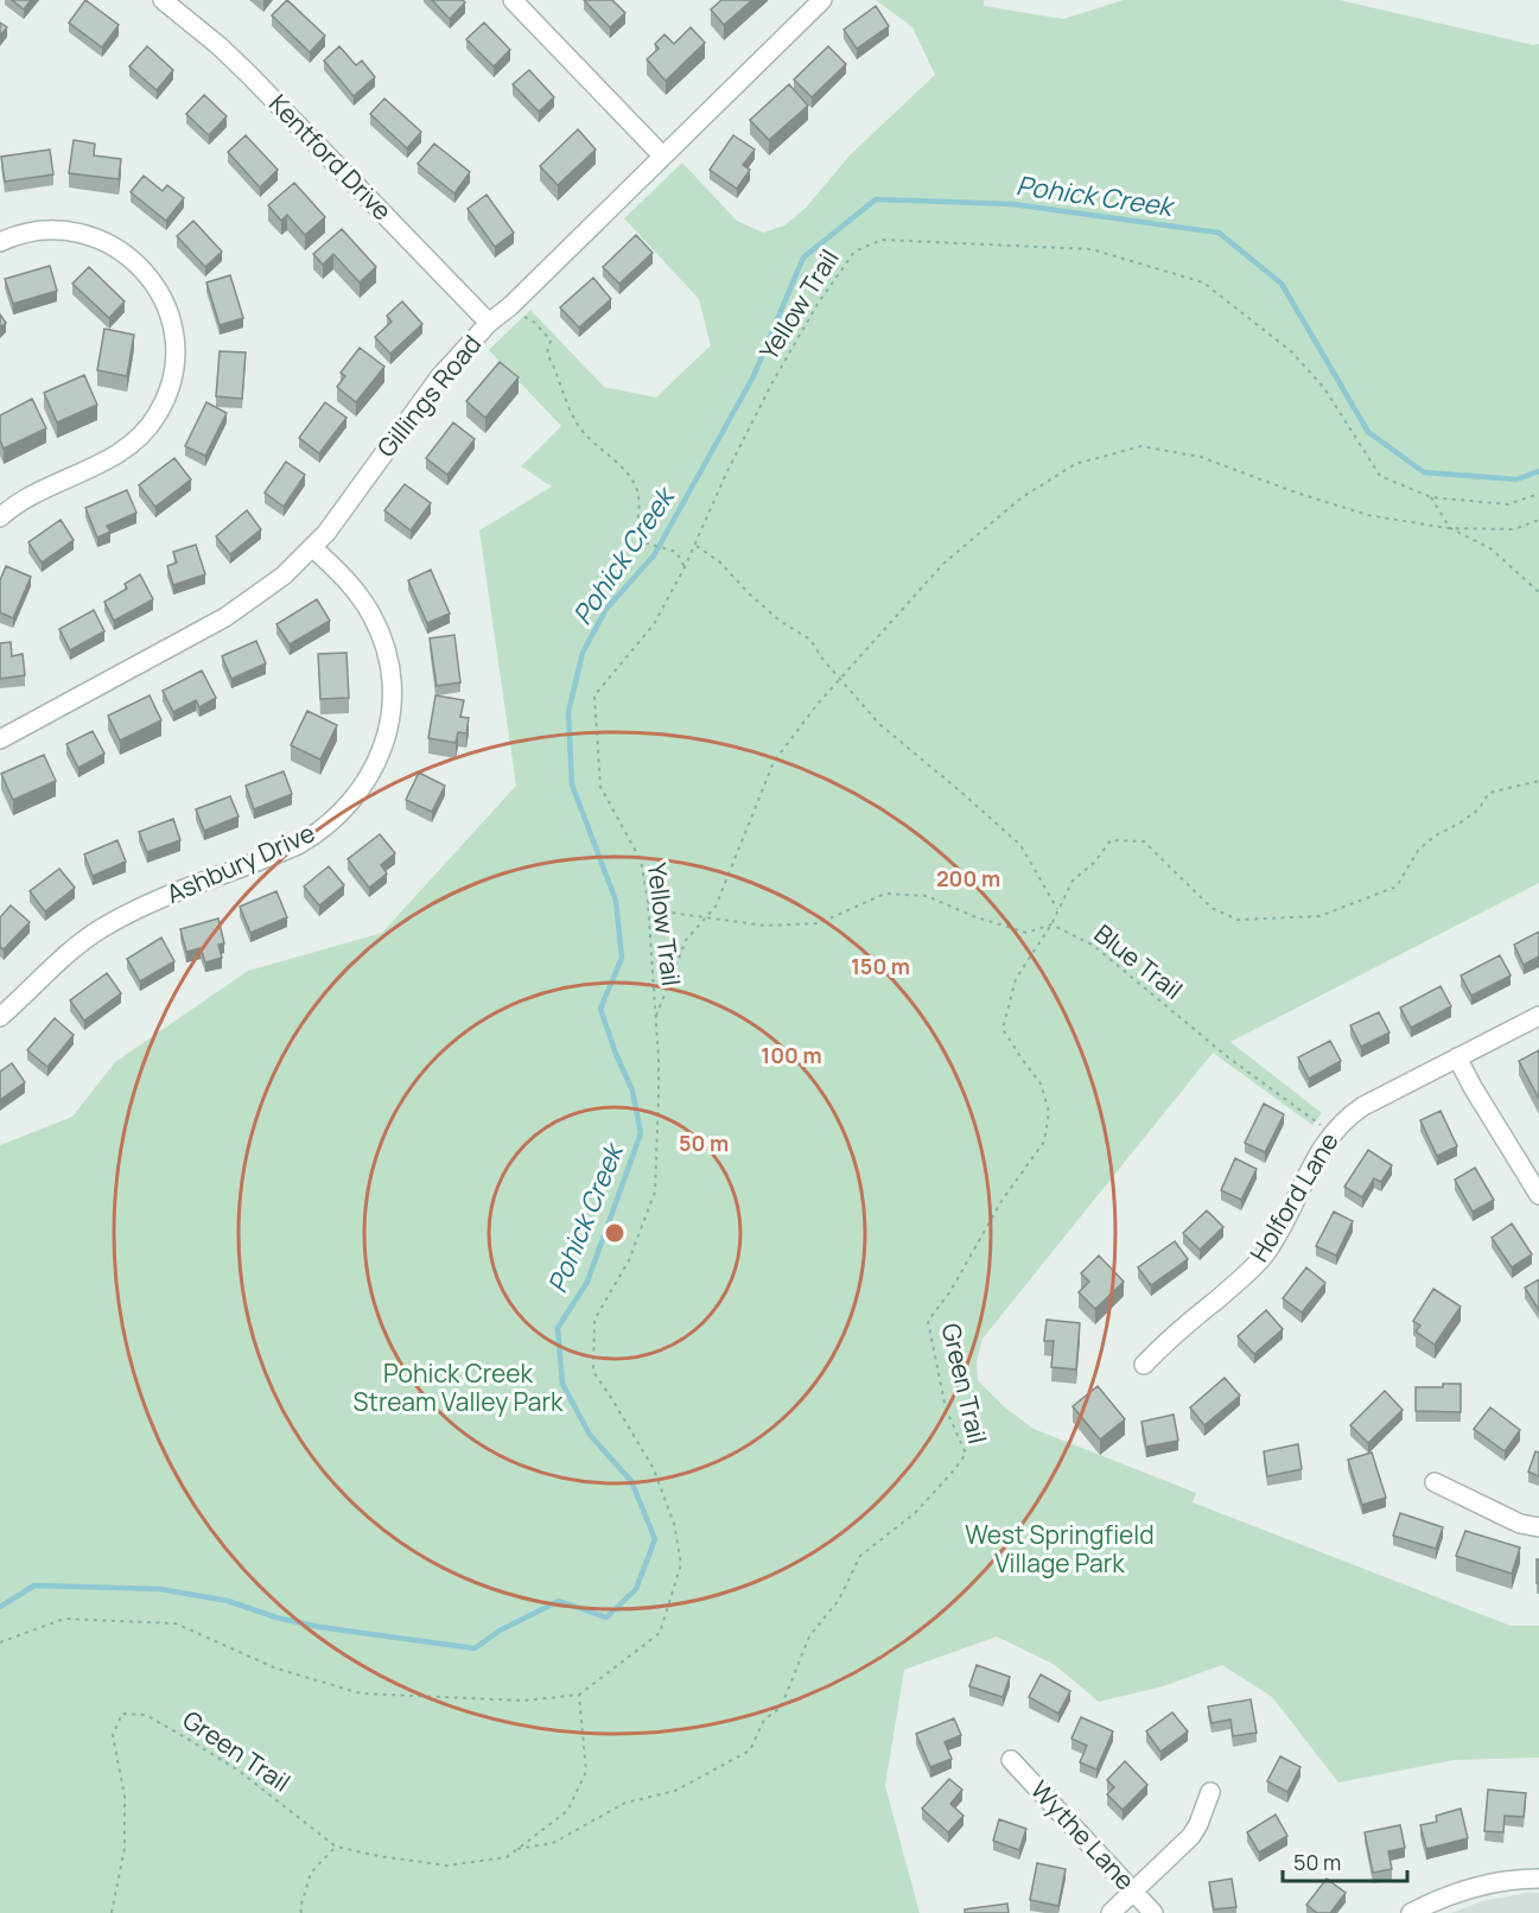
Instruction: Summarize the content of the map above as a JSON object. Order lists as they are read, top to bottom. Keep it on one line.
{"streets":{"street":["Kentford Drive","Gillings Road","Ashbury Drive","Holford Lane","Wythe Lane"],"path":["Yellow Trail","Blue Trail","Green Trail"]},"crossings":[["Kentford Drive","Gillings Road"],["Gillings Road","Ashbury Drive"],["Blue Trail","Holford Lane"],["Blue Trail","Green Trail"]],"water":["Pohick Creek"],"parks":["Pohick Creek Stream Valley Park","West Springfield Village Park"],"scale_bar":"50 m","rings":["200 m","150 m","100 m","50 m"]}
